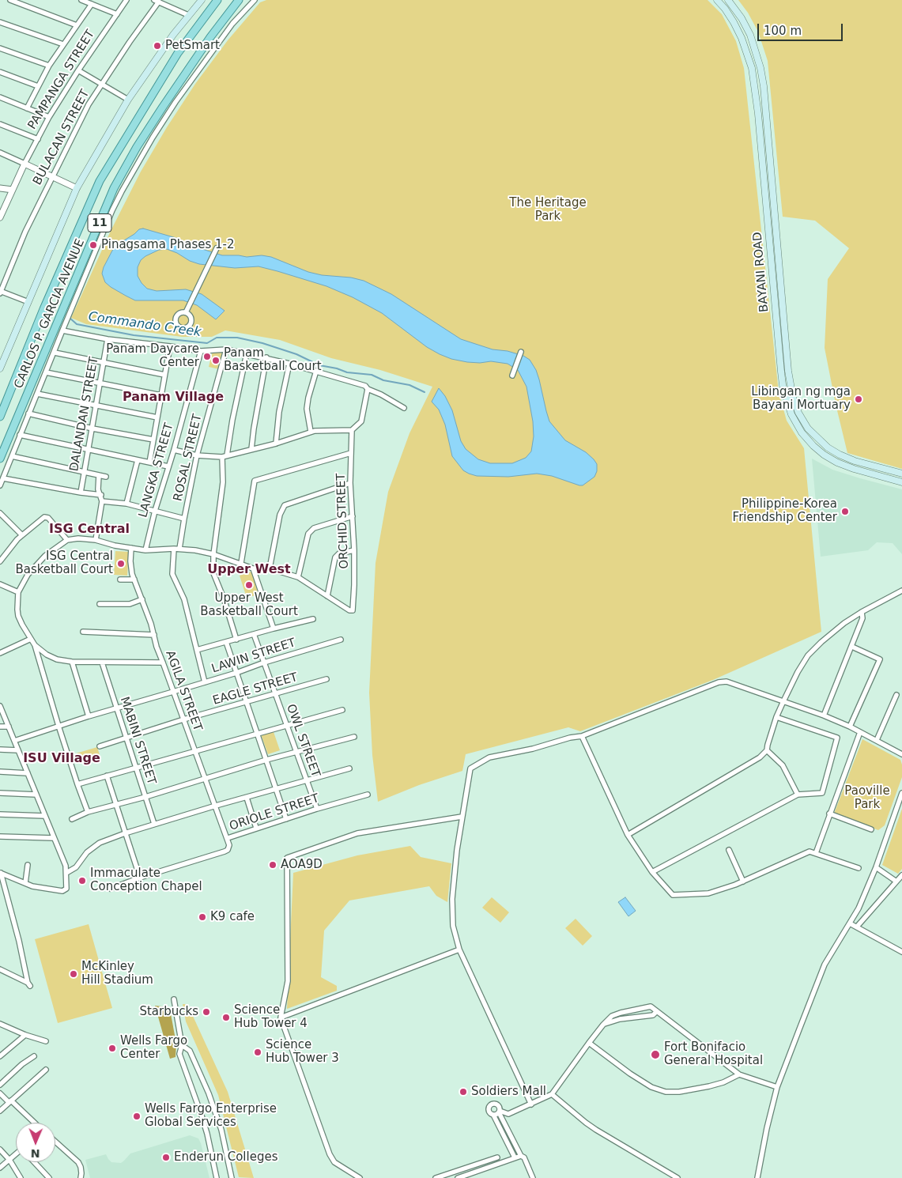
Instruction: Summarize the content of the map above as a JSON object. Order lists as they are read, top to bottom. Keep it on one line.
{"streets":{"main road":["11","BAYANI ROAD","CARLOS P. GARCIA AVENUE"],"street":["PAMPANGA STREET","BULACAN STREET","DALANDAN STREET","ROSAL STREET","LANGKA STREET","ORCHID STREET","LAWIN STREET","EAGLE STREET","AGILA STREET","MABINI STREET","OWL STREET","ORIOLE STREET"]},"crossings":[["ROSAL STREET","LAWIN STREET"],["LAWIN STREET","AGILA STREET"],["LAWIN STREET","MABINI STREET"],["LAWIN STREET","OWL STREET"],["EAGLE STREET","AGILA STREET"],["EAGLE STREET","MABINI STREET"],["EAGLE STREET","OWL STREET"],["AGILA STREET","ORIOLE STREET"],["OWL STREET","ORIOLE STREET"]],"districts":["Panam Village","ISG Central","Upper West","ISU Village"],"water":["Commando Creek"],"parks":["The Heritage Park","Paoville Park"],"places":["PetSmart","Pinagsama Phases 1-2","Panam Daycare Center","Panam Basketball Court","Libingan ng mga Bayani Mortuary","Philippine-Korea Friendship Center","ISG Central Basketball Court","Upper West Basketball Court","AOA9D","Immaculate Conception Chapel","K9 cafe","McKinley Hill Stadium","Starbucks","Science Hub Tower 4","Wells Fargo Center","Science Hub Tower 3","Fort Bonifacio General Hospital","Soldiers Mall","Wells Fargo Enterprise Global Services","Enderun Colleges"],"scale_bar":"100 m","north":"bottom"}
